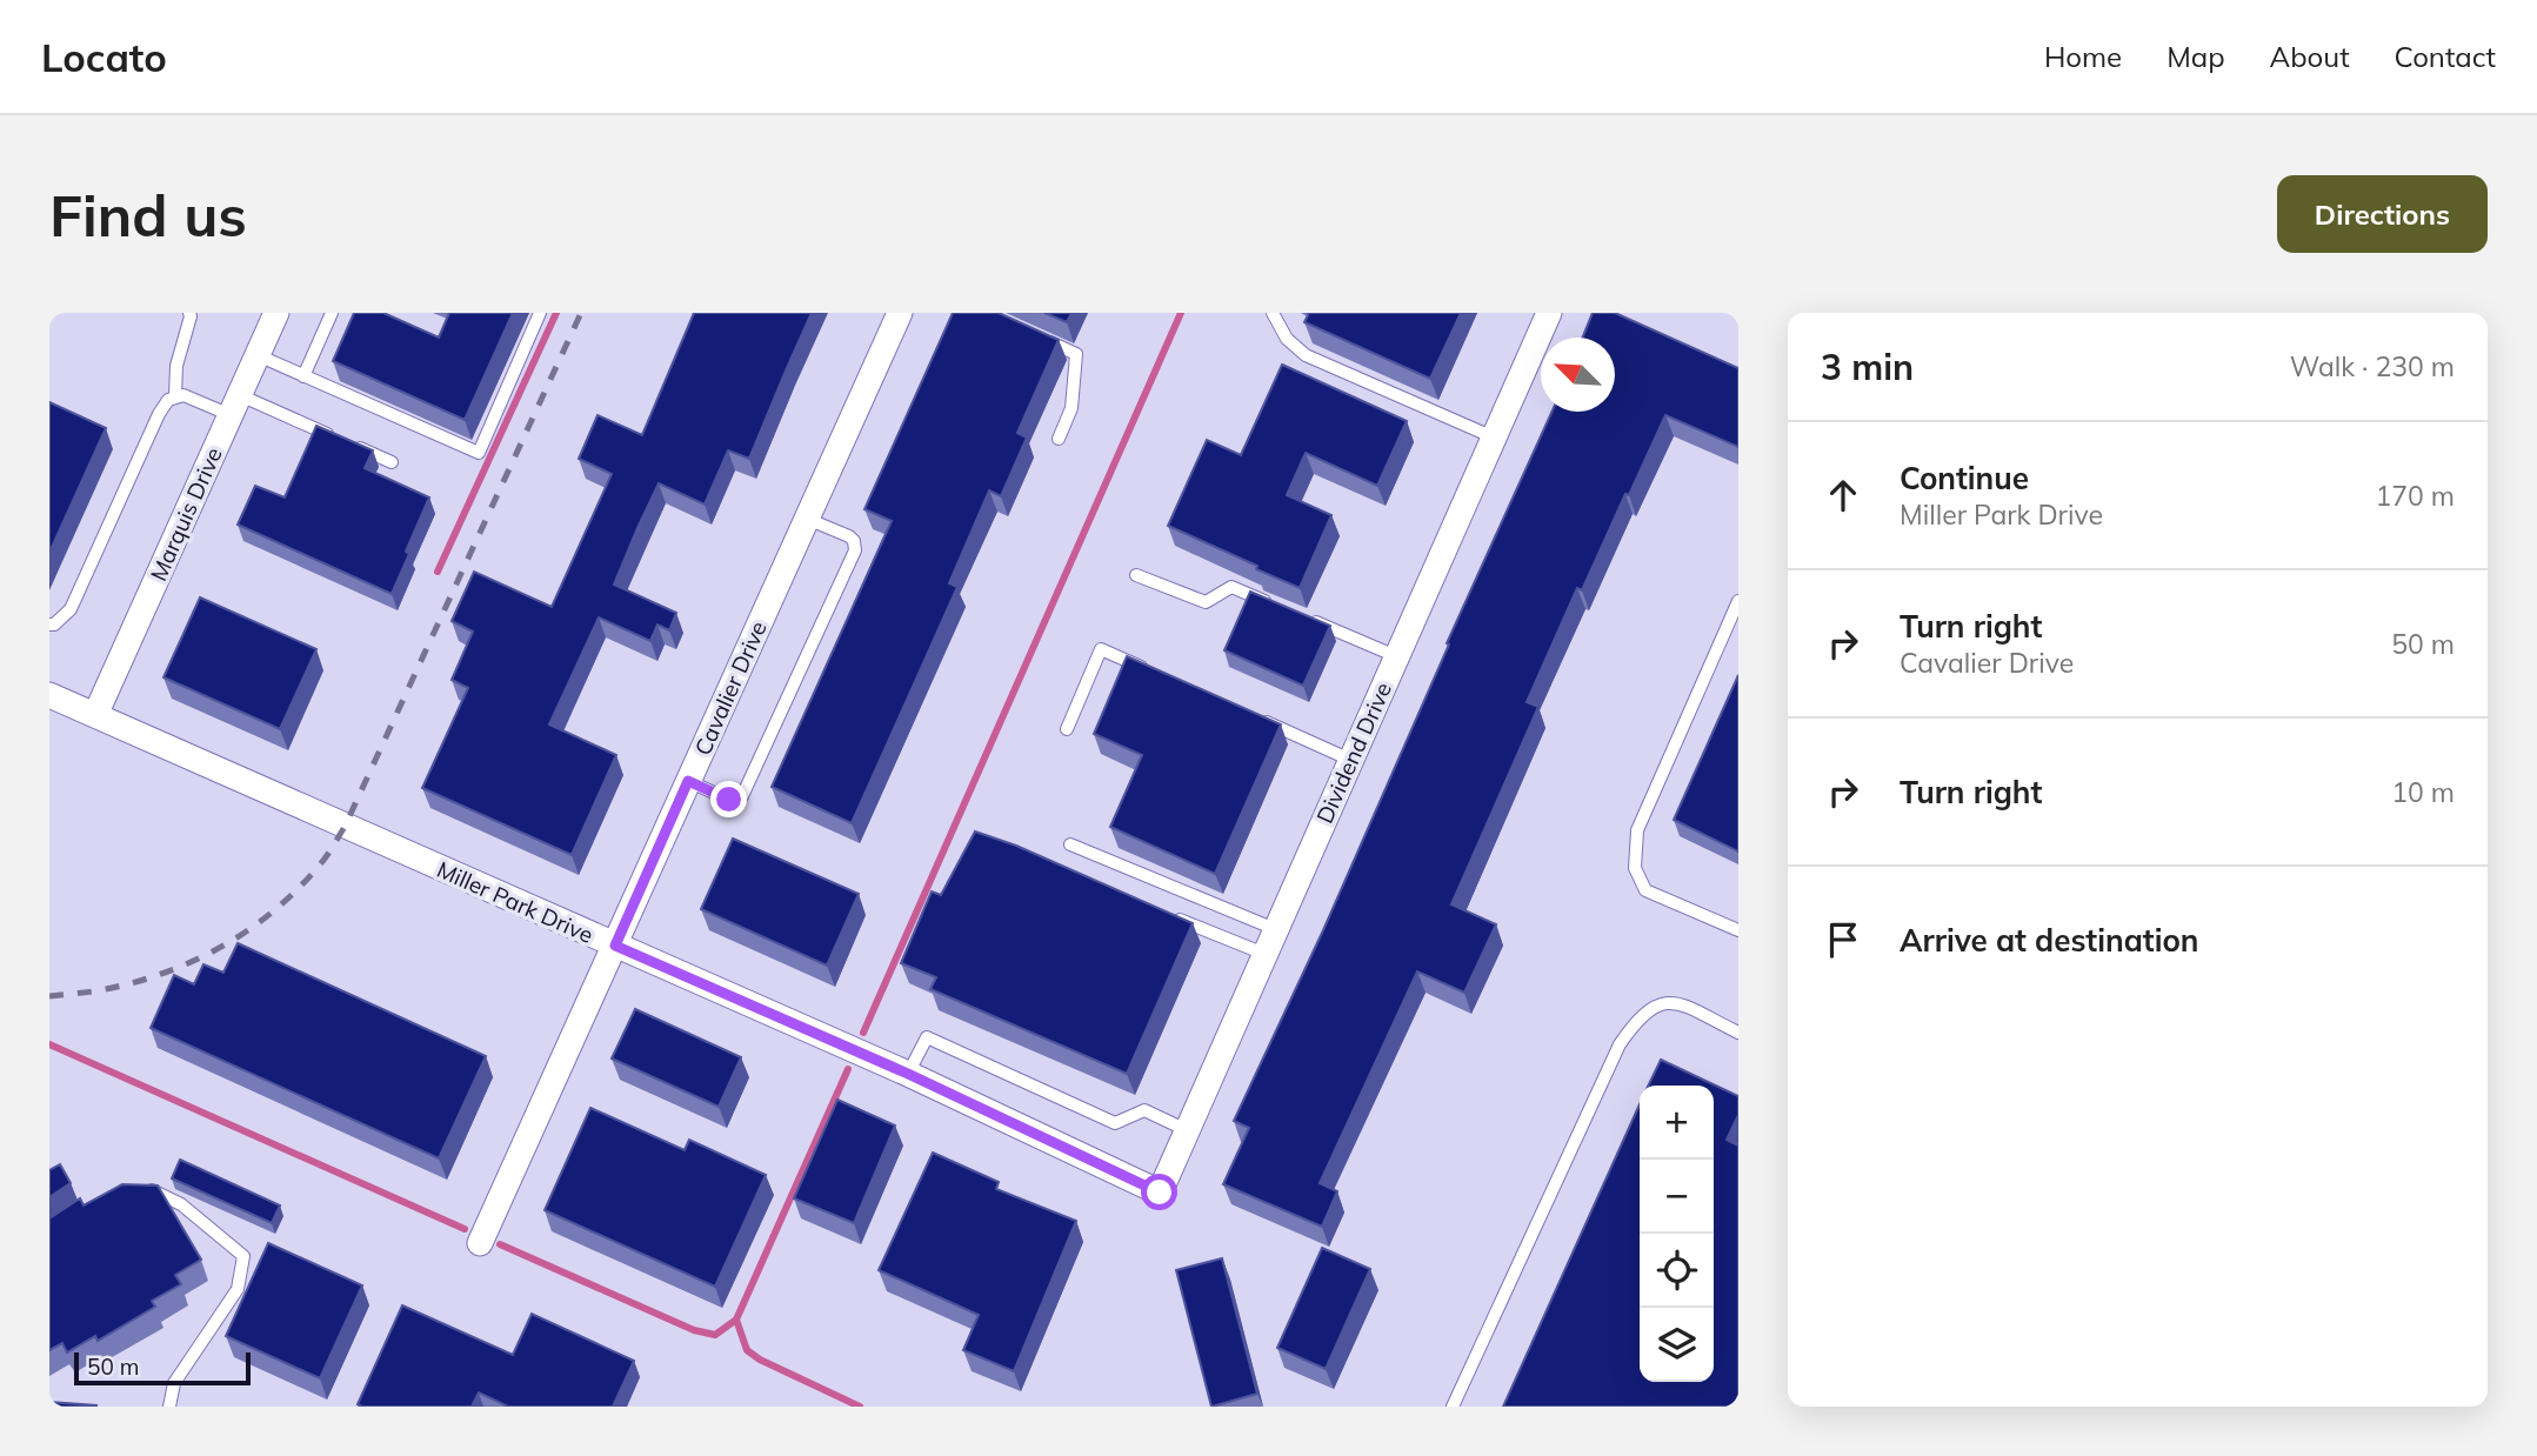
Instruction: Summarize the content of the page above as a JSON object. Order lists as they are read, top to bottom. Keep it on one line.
{"streets":{"street":["Marquis Drive","Cavalier Drive","Dividend Drive","Miller Park Drive"]},"crossings":[["Marquis Drive","Miller Park Drive"],["Cavalier Drive","Miller Park Drive"],["Dividend Drive","Miller Park Drive"]],"scale_bar":"50 m","north":"top left","page":{"header":"Locato","nav":["Home","Map","About","Contact"],"buttons":"Directions","title":"Find us","heading":["3 min","Walk · 230 m"],"list":[["Continue","Miller Park Drive","170 m"],["Turn right","Cavalier Drive","50 m"],["Turn right","10 m"],"Arrive at destination"],"map_buttons":["+","−"],"scale":"50 m"}}
